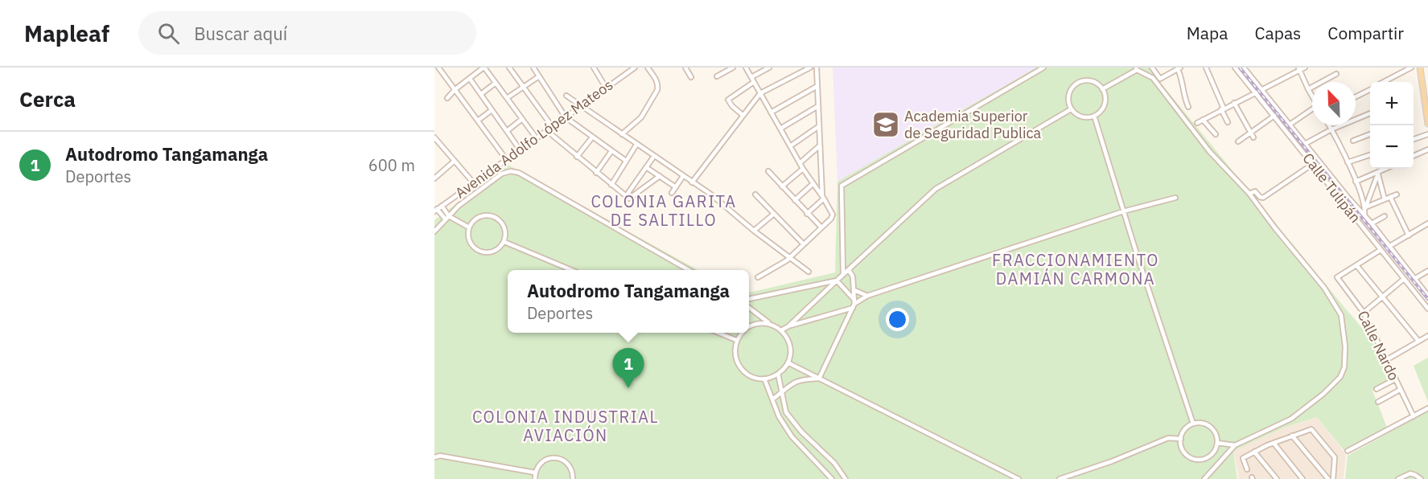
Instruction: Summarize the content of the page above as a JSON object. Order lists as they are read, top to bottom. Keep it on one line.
{"streets":{"street":["Avenida Adolfo López Mateos","Calle Tulipán","Calle Nardo"]},"districts":["COLONIA GARITA DE SALTILLO","FRACCIONAMIENTO DAMIÁN CARMONA","COLONIA INDUSTRIAL AVIACIÓN"],"places":{"school or university":["Academia Superior de Seguridad Publica"]},"north":"top left","page":{"header":"Mapleaf","search":"Buscar aquí","nav":["Mapa","Capas","Compartir"],"heading":"Cerca","map_buttons":["+","−"],"list":[{"mark":"1","name":"Autodromo Tangamanga","note":"Deportes","value":"600 m"}],"popup":["Autodromo Tangamanga","Deportes"],"pins":"1"}}
